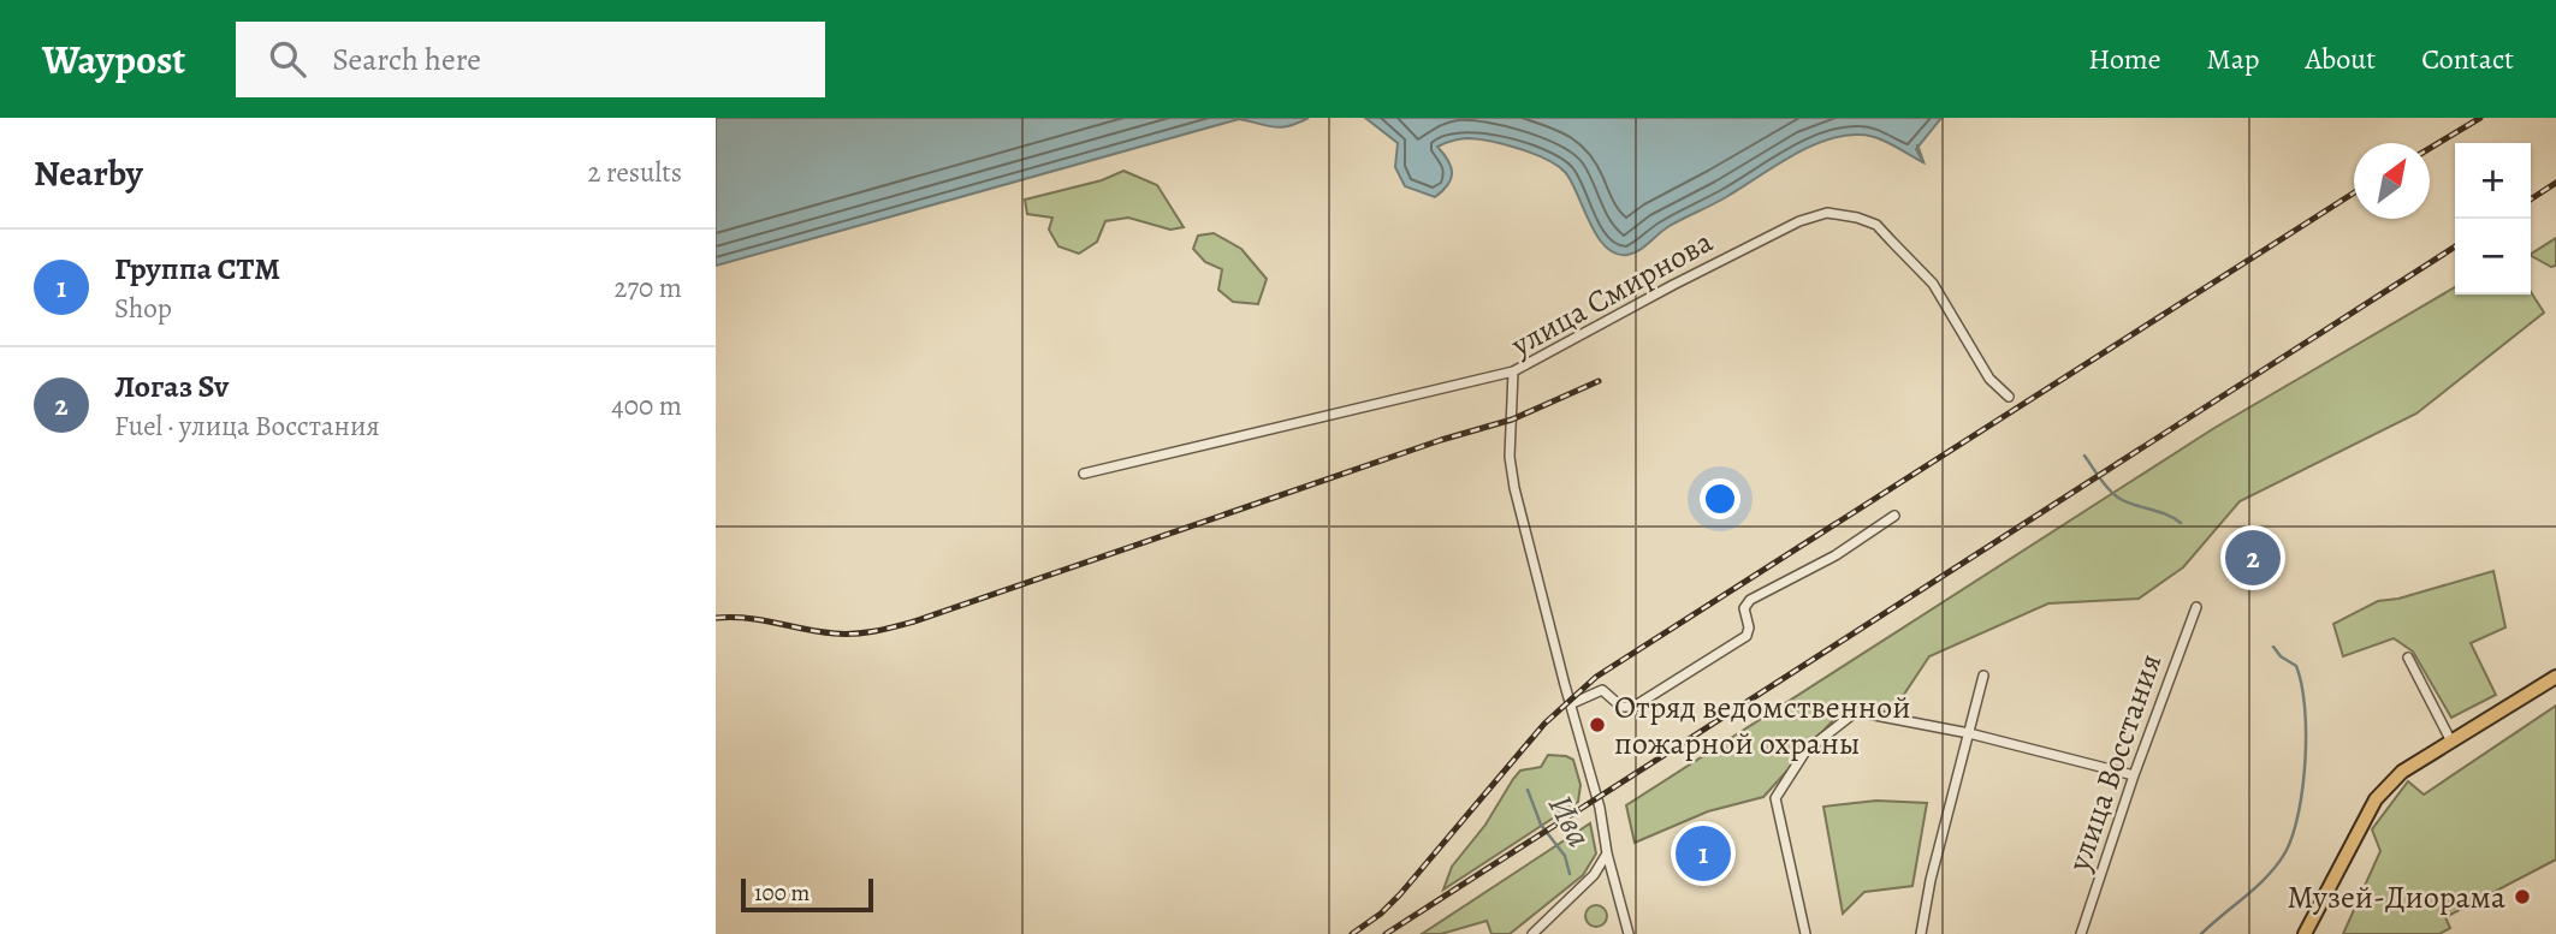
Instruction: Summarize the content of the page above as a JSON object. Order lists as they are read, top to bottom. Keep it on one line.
{"streets":{"street":["улица Смирнова","улица Восстания"]},"water":["Ива"],"places":["Отряд ведомственной пожарной охраны","Музей-Диорама"],"scale_bar":"100 m","north":"top right","page":{"header":"Waypost","search":"Search here","nav":["Home","Map","About","Contact"],"heading":["Nearby","2 results"],"map_buttons":["+","−"],"list":[{"mark":"1","name":"Группа СТМ","note":"Shop","value":"270 m"},{"mark":"2","name":"Логаз Sv","note":"Fuel · улица Восстания","value":"400 m"}],"pins":["2","1"],"scale":"100 m"}}
